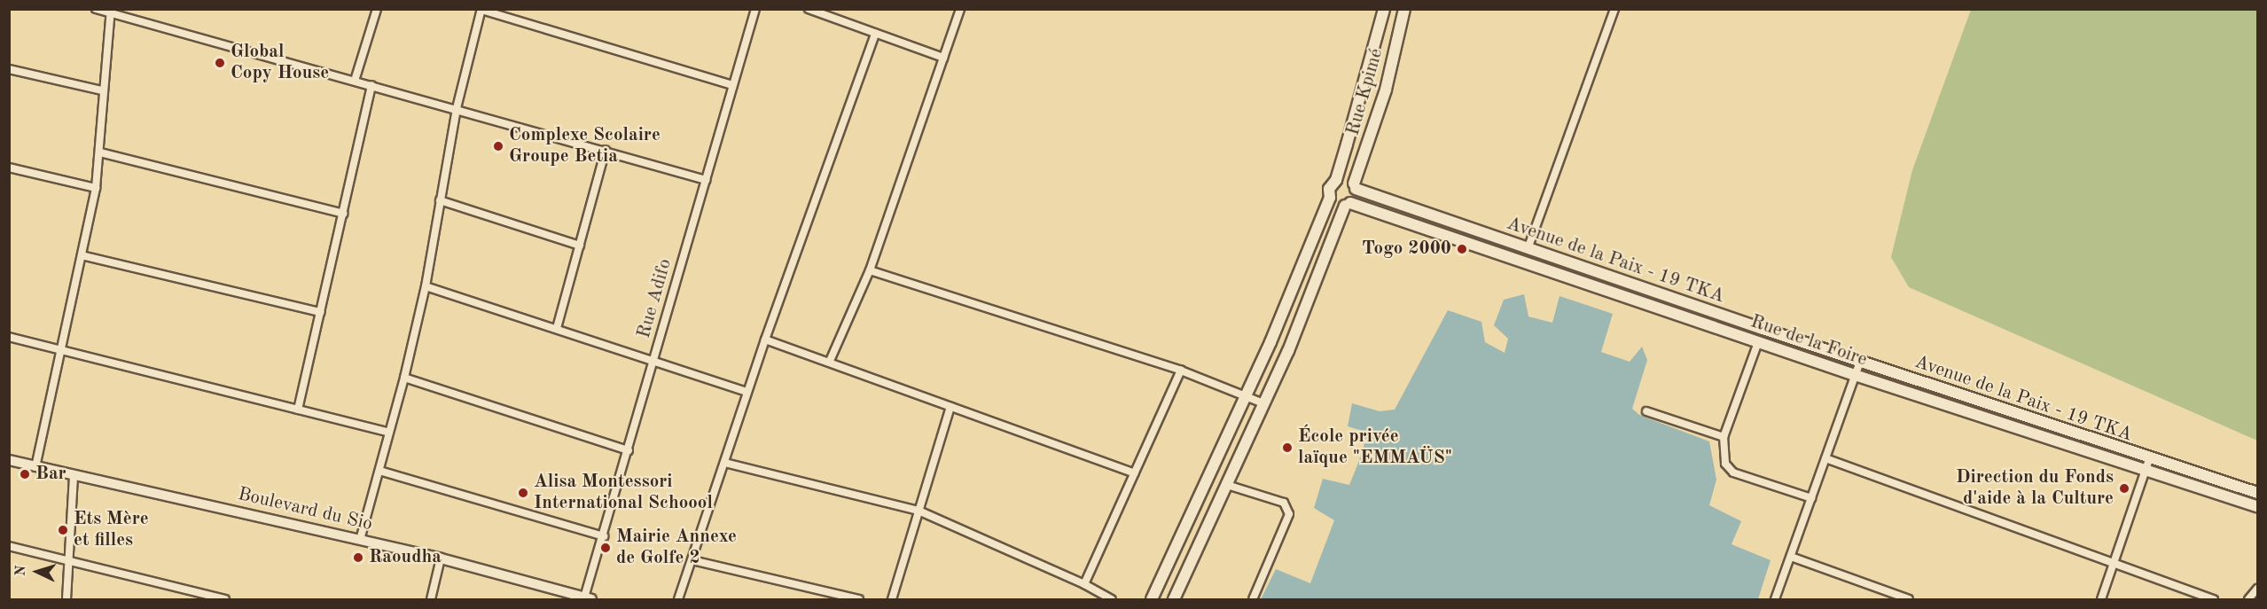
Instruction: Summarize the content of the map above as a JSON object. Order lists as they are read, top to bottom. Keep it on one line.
{"streets":{"main road":["Rue Kpimé","Avenue de la Paix - 19 TKA","Rue de la Foire"],"street":["Rue Adifo","Boulevard du Sio"]},"crossings":[["Rue Kpimé","Avenue de la Paix - 19 TKA"],["Rue Kpimé","Rue de la Foire"],["Avenue de la Paix - 19 TKA","Rue de la Foire"],["Rue Adifo","Boulevard du Sio"]],"places":["Global Copy House","Complexe Scolaire Groupe Betia","Togo 2000","École privée laïque \"EMMAÜS\"","Bar","Direction du Fonds d'aide à la Culture","Alisa Montessori International Schoool","Ets Mère et filles","Mairie Annexe de Golfe 2","Raoudha"],"north":"left"}
